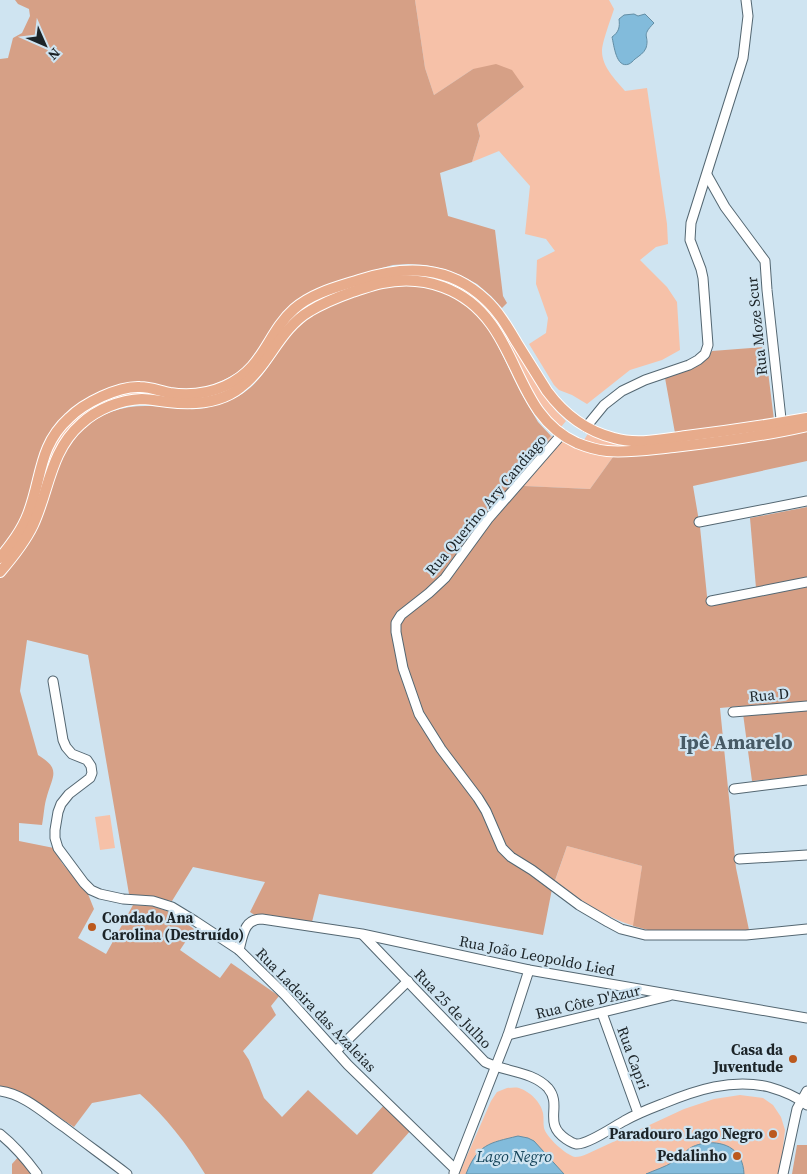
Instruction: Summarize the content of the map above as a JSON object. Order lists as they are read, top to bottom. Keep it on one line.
{"streets":{"street":["Rua Moze Scur","Rua Querino Ary Candiago","Rua D","Rua João Leopoldo Lied","Rua Côte D'Azur","Rua 25 de Julho","Rua Ladeira das Azaleias","Rua Capri"]},"crossings":[["Rua João Leopoldo Lied","Rua Côte D'Azur"],["Rua João Leopoldo Lied","Rua 25 de Julho"],["Rua João Leopoldo Lied","Rua Ladeira das Azaleias"],["Rua Côte D'Azur","Rua Capri"],["Rua 25 de Julho","Rua Capri"]],"districts":["Ipê Amarelo"],"water":["Lago Negro"],"places":["Condado Ana Carolina (Destruído)","Casa da Juventude","Paradouro Lago Negro","Pedalinho"],"north":"bottom right"}
